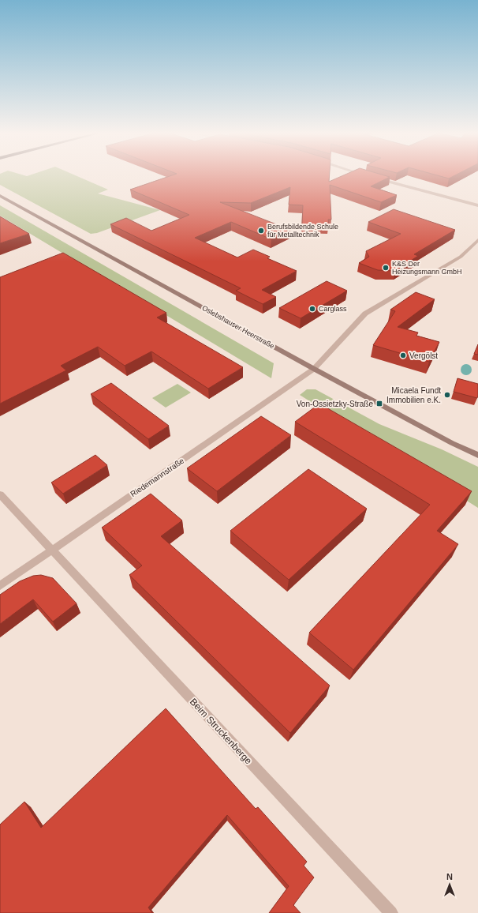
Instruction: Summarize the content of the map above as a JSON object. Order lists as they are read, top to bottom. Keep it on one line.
{"streets":{"main road":["Oslebshauser Heerstraße"],"street":["Riedemannstraße","Beim Struckenberge"]},"crossings":[["Oslebshauser Heerstraße","Riedemannstraße"],["Riedemannstraße","Beim Struckenberge"]],"places":{"other":["Berufsbildende Schule für Metalltechnik","K&S Der Heizungsmann GmbH","Carglass","Vergölst","Micaela Fundt Immobilien e.K."],"transit":["Von-Ossietzky-Straße"]},"north":"top"}
